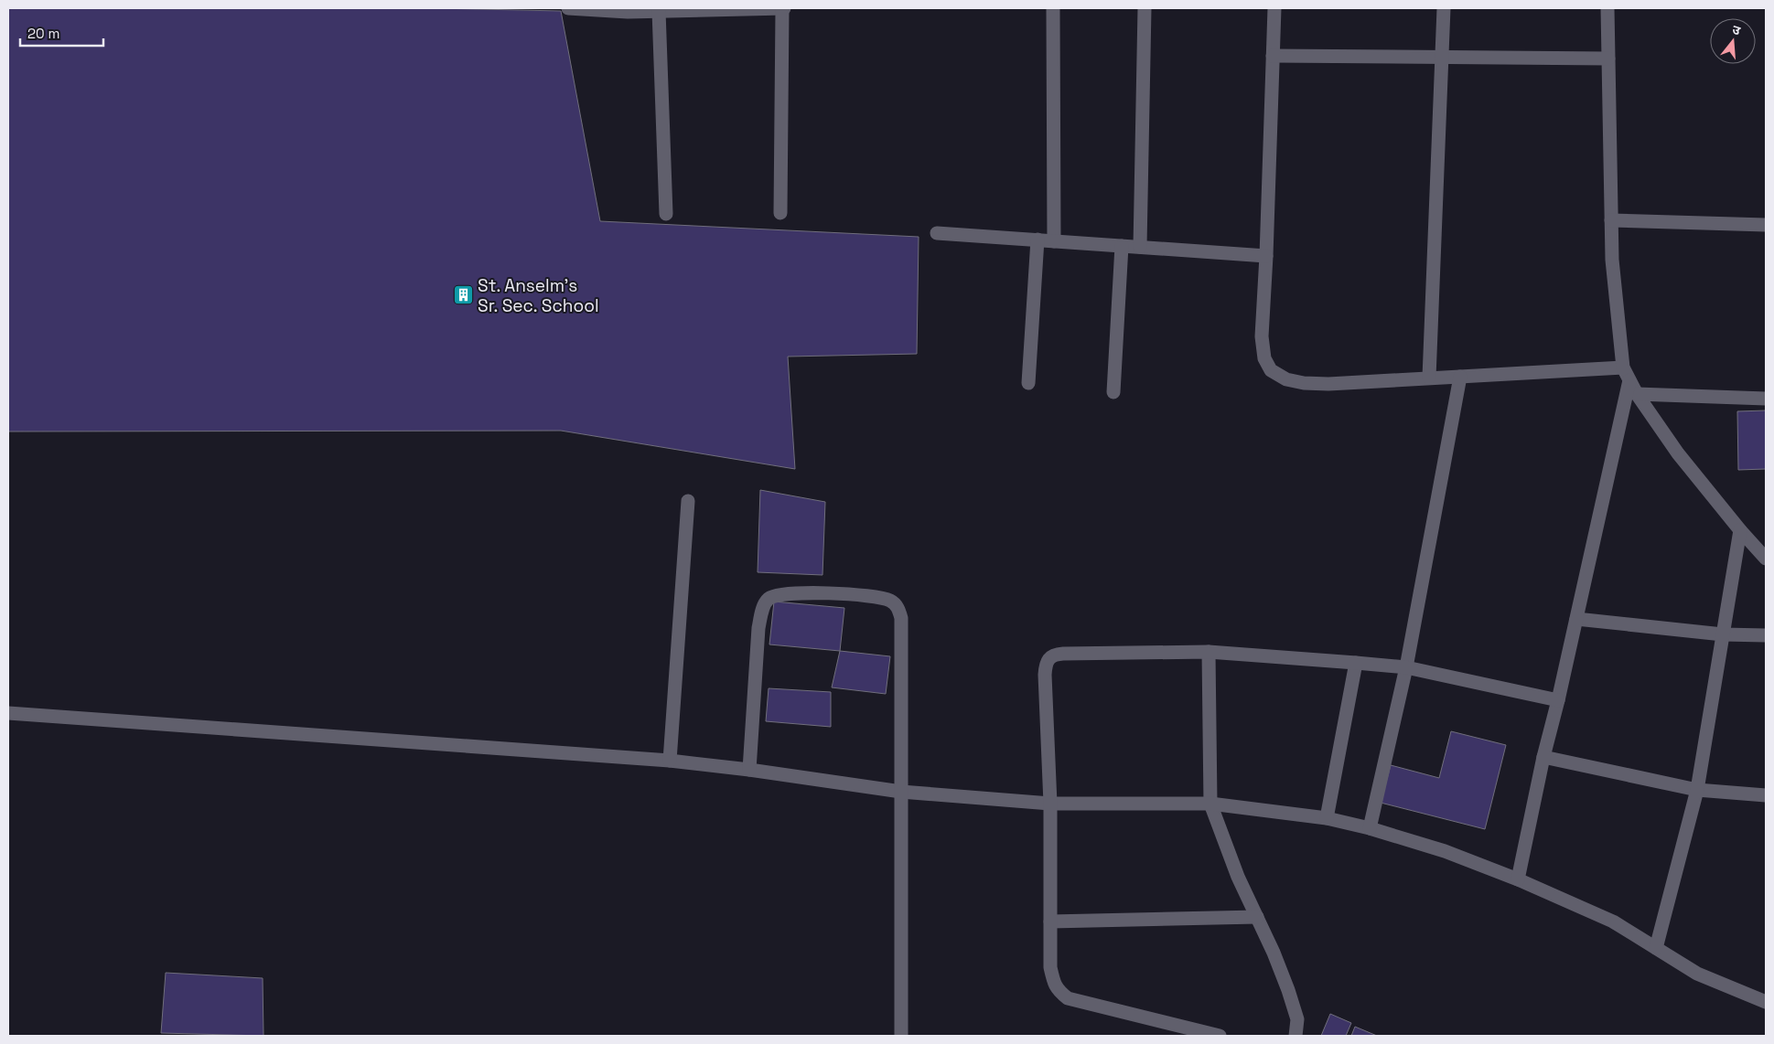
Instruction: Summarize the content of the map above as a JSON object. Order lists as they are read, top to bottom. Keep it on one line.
{"places":{"building":["St. Anselm's Sr. Sec. School"]},"scale_bar":"20 m","north":"top"}
